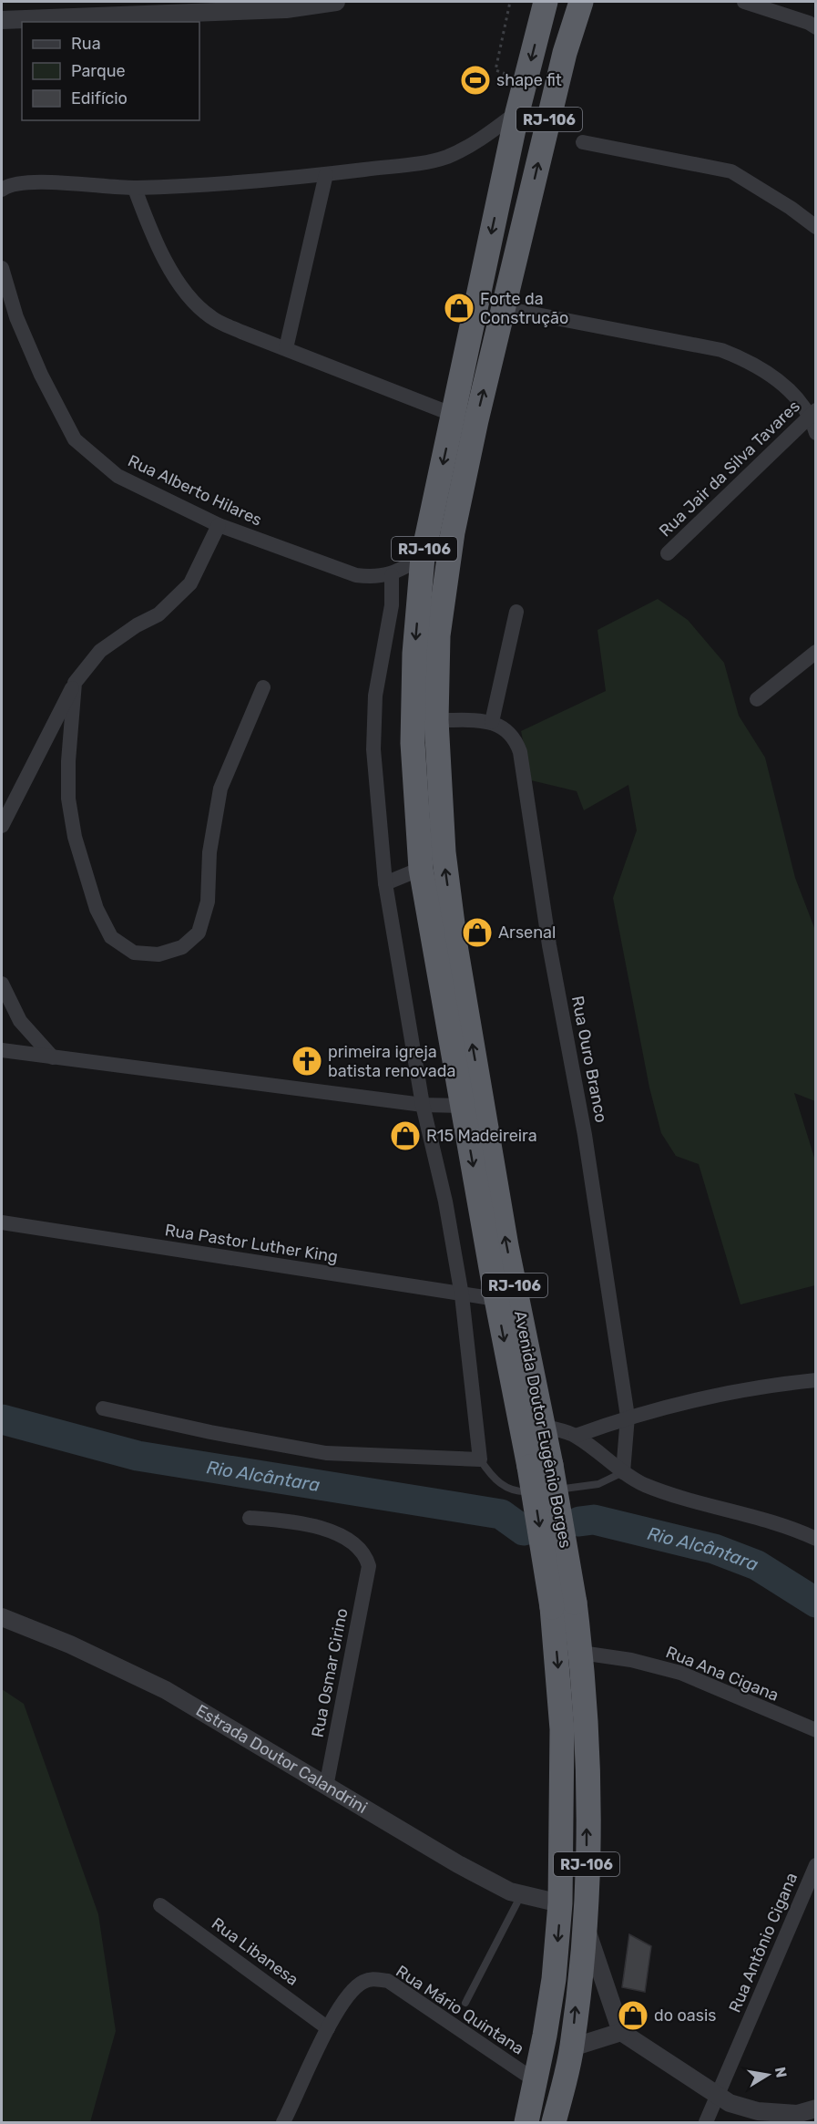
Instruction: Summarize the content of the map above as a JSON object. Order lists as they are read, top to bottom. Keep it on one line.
{"streets":{"highway":["RJ-106","Avenida Doutor Eugênio Borges"],"street":["Rua Jair da Silva Tavares","Rua Alberto Hilares","Rua Ouro Branco","Rua Pastor Luther King","Rua Osmar Cirino","Rua Ana Cigana","Estrada Doutor Calandrini","Rua Antônio Cigana","Rua Libanesa","Rua Mário Quintana"]},"crossings":[["Rua Alberto Hilares","Avenida Doutor Eugênio Borges"],["Rua Pastor Luther King","Avenida Doutor Eugênio Borges"],["Avenida Doutor Eugênio Borges","Rua Ana Cigana"],["Avenida Doutor Eugênio Borges","Estrada Doutor Calandrini"],["Avenida Doutor Eugênio Borges","Rua Mário Quintana"],["Rua Osmar Cirino","Estrada Doutor Calandrini"],["Rua Libanesa","Rua Mário Quintana"]],"water":["Rio Alcântara"],"places":{"sports":["shape fit"],"shop":["Forte da Construção","Arsenal","R15 Madeireira","do oasis"],"church":["primeira igreja batista renovada"]},"legend":["Rua","Parque","Edifício"],"north":"right"}
